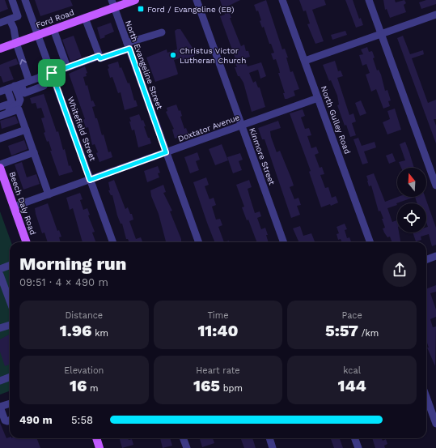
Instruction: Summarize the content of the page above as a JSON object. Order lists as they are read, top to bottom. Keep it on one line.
{"streets":{"main road":["Ford Road","Beech Daly Road"],"street":["North Evangeline Street","North Gulley Road","Doxtator Avenue","Whitefield Street","Kinmore Street"]},"crossings":[["Ford Road","North Evangeline Street"],["Ford Road","Whitefield Street"],["North Evangeline Street","Doxtator Avenue"],["North Gulley Road","Doxtator Avenue"],["Doxtator Avenue","Whitefield Street"],["Doxtator Avenue","Kinmore Street"],["Doxtator Avenue","Beech Daly Road"]],"places":{"transit":["Ford / Evangeline (EB)"],"other":["Christus Victor Lutheran Church"]},"north":"top","page":{"heading":["Morning run","09:51 · 4 × 490 m"],"stats":[["Distance","1.96 km"],["Time","11:40"],["Pace","5:57 /km"],["Elevation","16 m"],["Heart rate","165 bpm"],["kcal","144"]],"list":[{"name":"490 m","note":"5:58"}]}}
